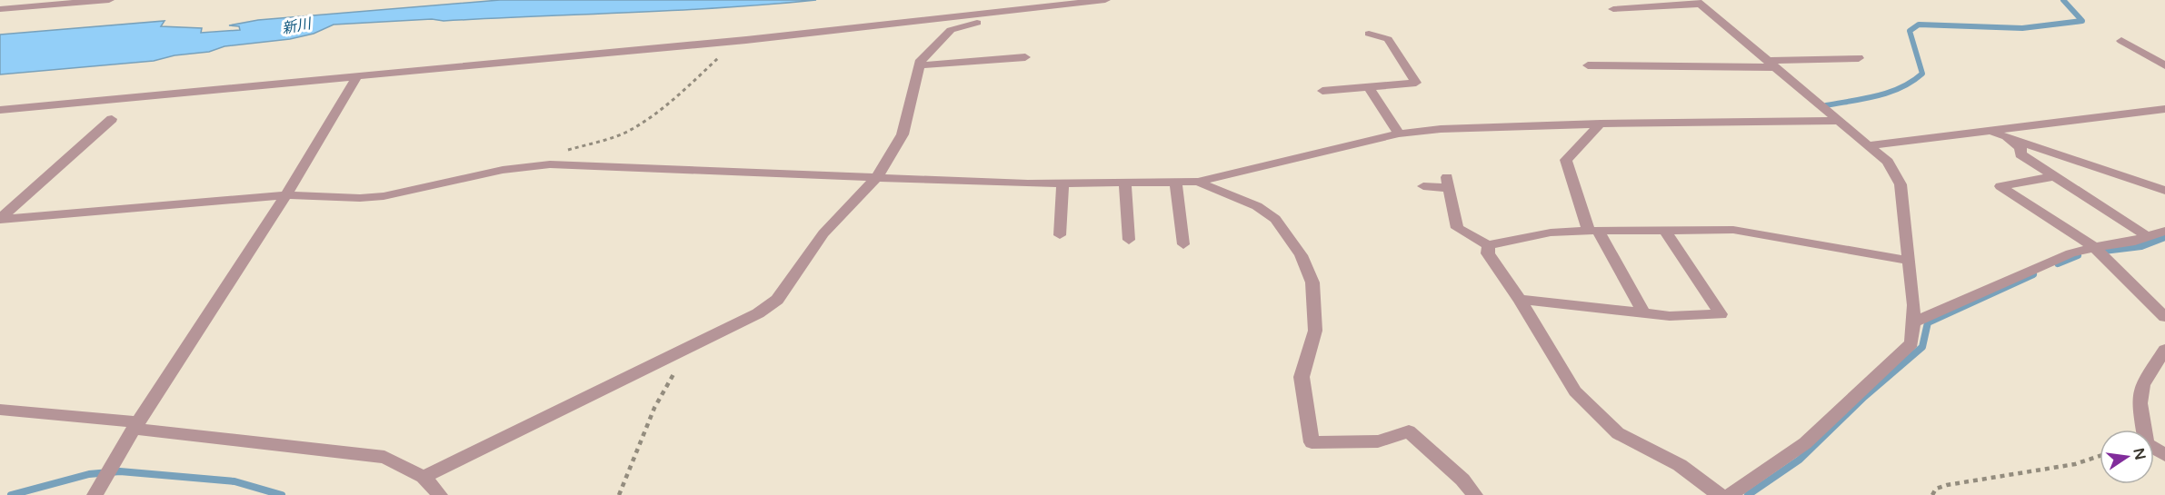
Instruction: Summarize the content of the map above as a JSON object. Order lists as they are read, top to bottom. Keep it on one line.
{"water":["新川"],"north":"right"}
